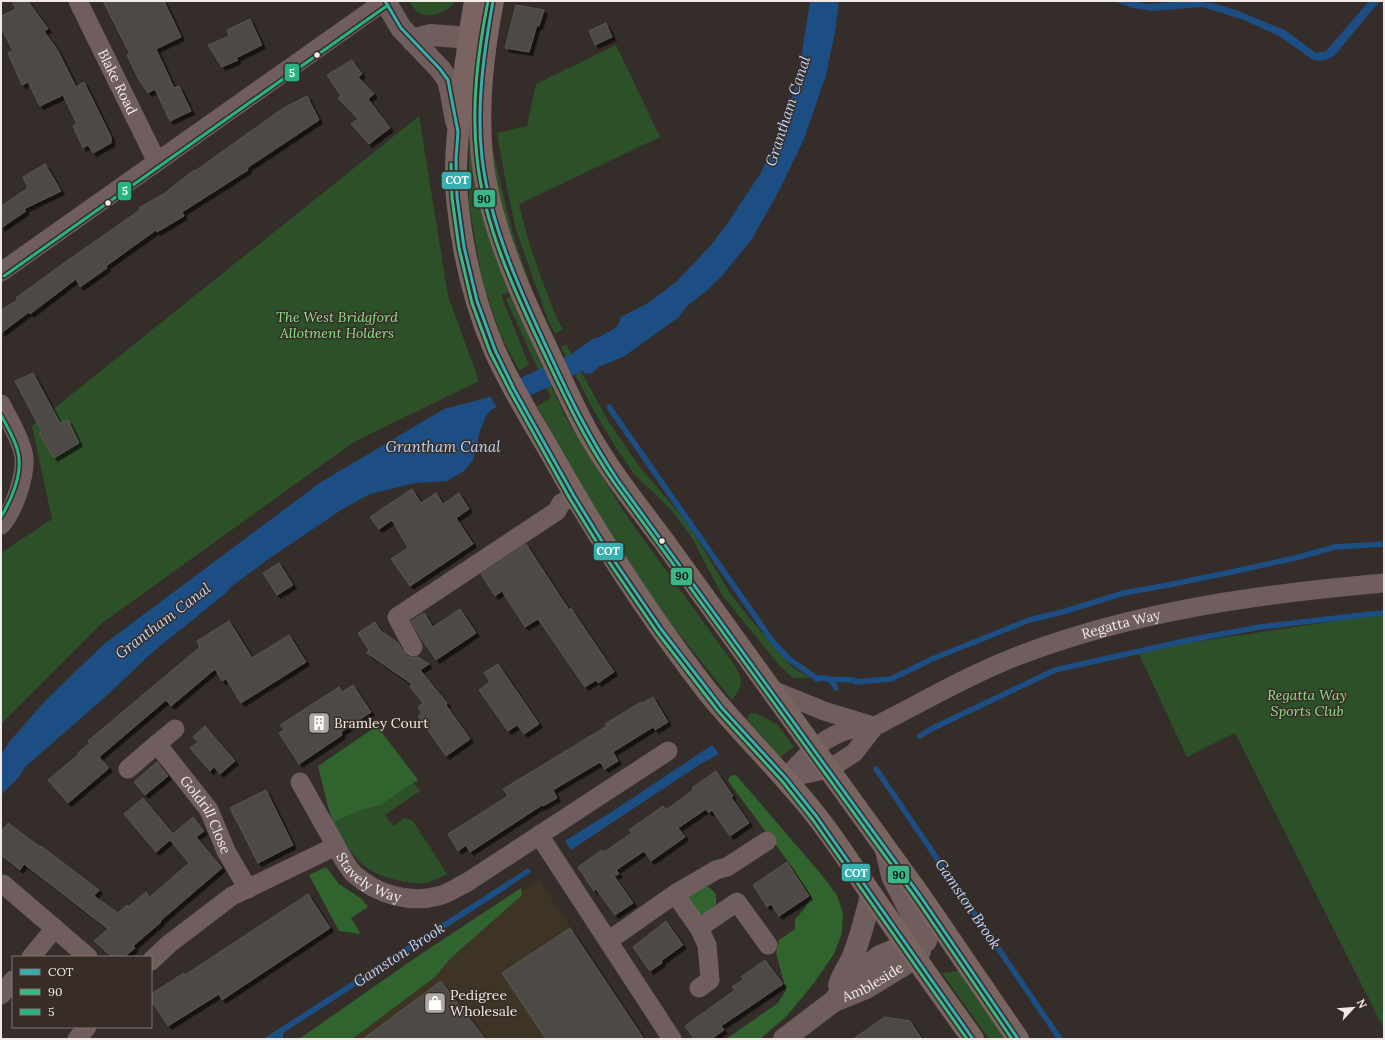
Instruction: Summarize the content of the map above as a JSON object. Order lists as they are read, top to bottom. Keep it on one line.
{"streets":{"street":["Blake Road","Regatta Way","Goldrill Close","Stavely Way","Ambleside"]},"crossings":[["Goldrill Close","Stavely Way"]],"water":["Grantham Canal","Gamston Brook"],"parks":["The West Bridgford Allotment Holders","Regatta Way Sports Club"],"places":{"building":["Bramley Court"],"shop":["Pedigree Wholesale"]},"lines":["transit line COT","transit line 90","transit line 5"],"legend":["COT","90","5"],"north":"top right"}
